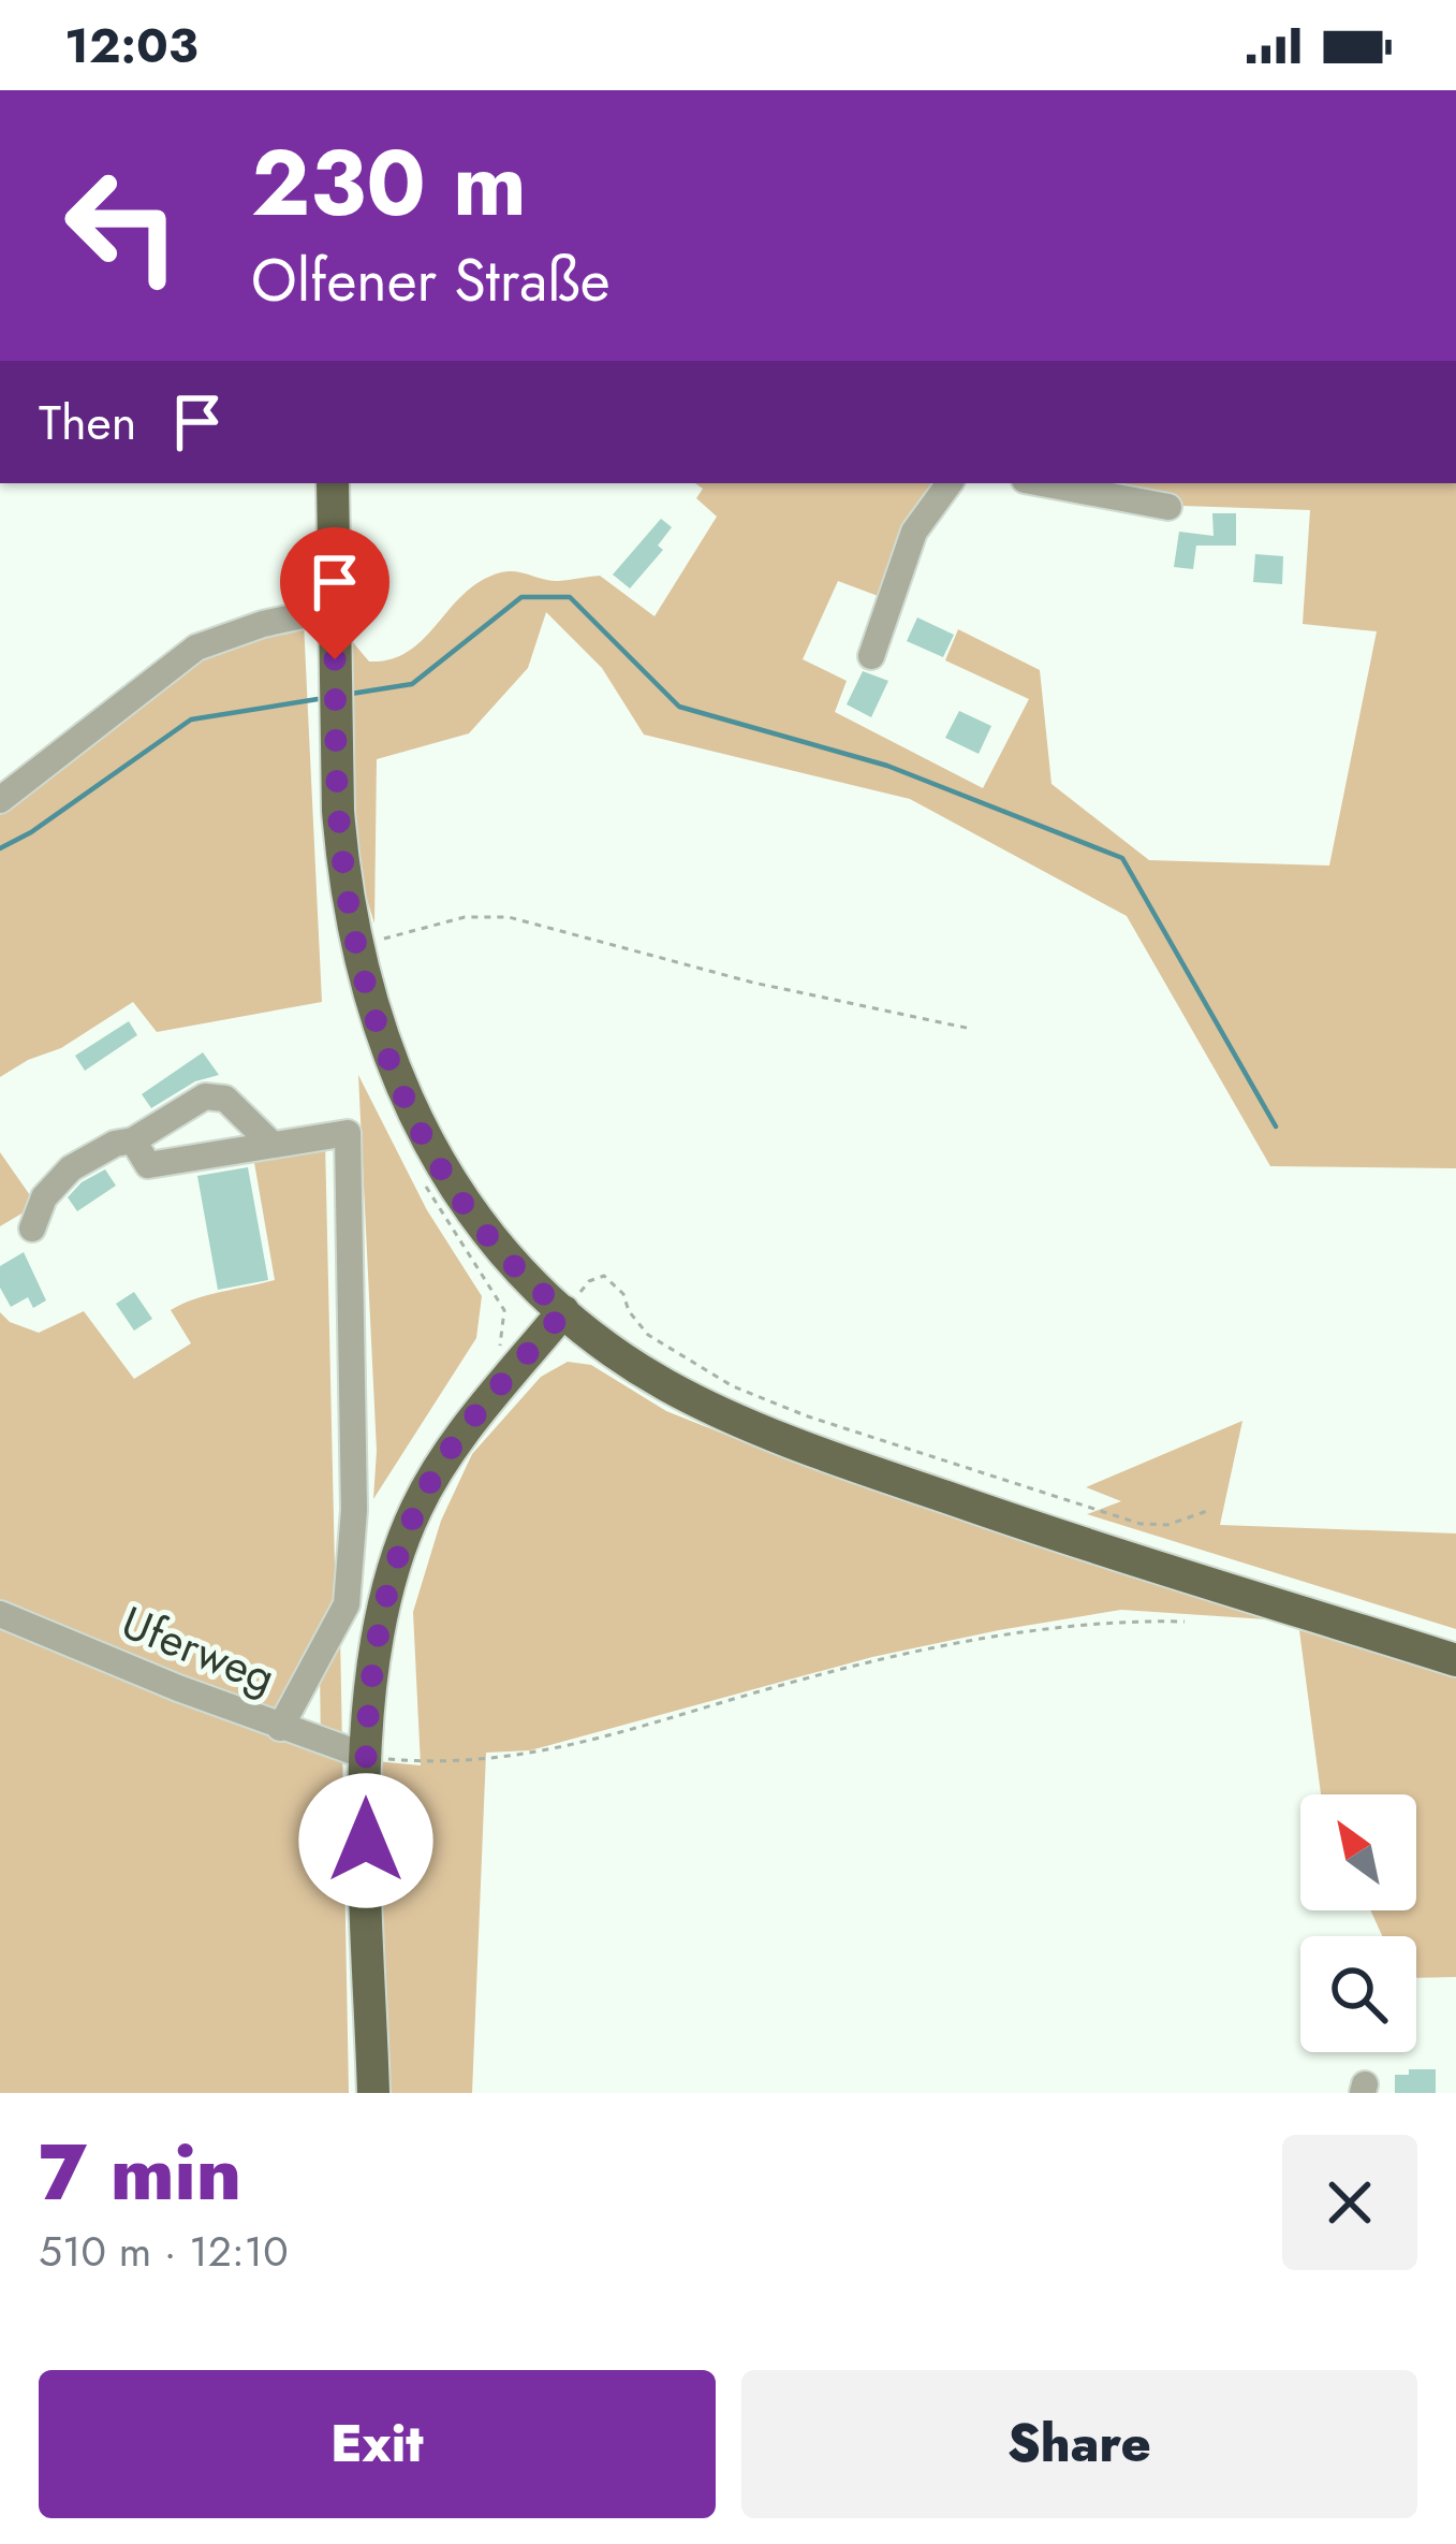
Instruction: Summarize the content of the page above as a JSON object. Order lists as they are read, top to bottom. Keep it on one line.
{"streets":{"street":["Uferweg"]},"north":"top left","page":{"status":"12:03","turn":["230 m","Olfener Straße"],"then":"Then","heading":["7 min","510 m · 12:10"],"buttons":["Exit","Share"]}}
